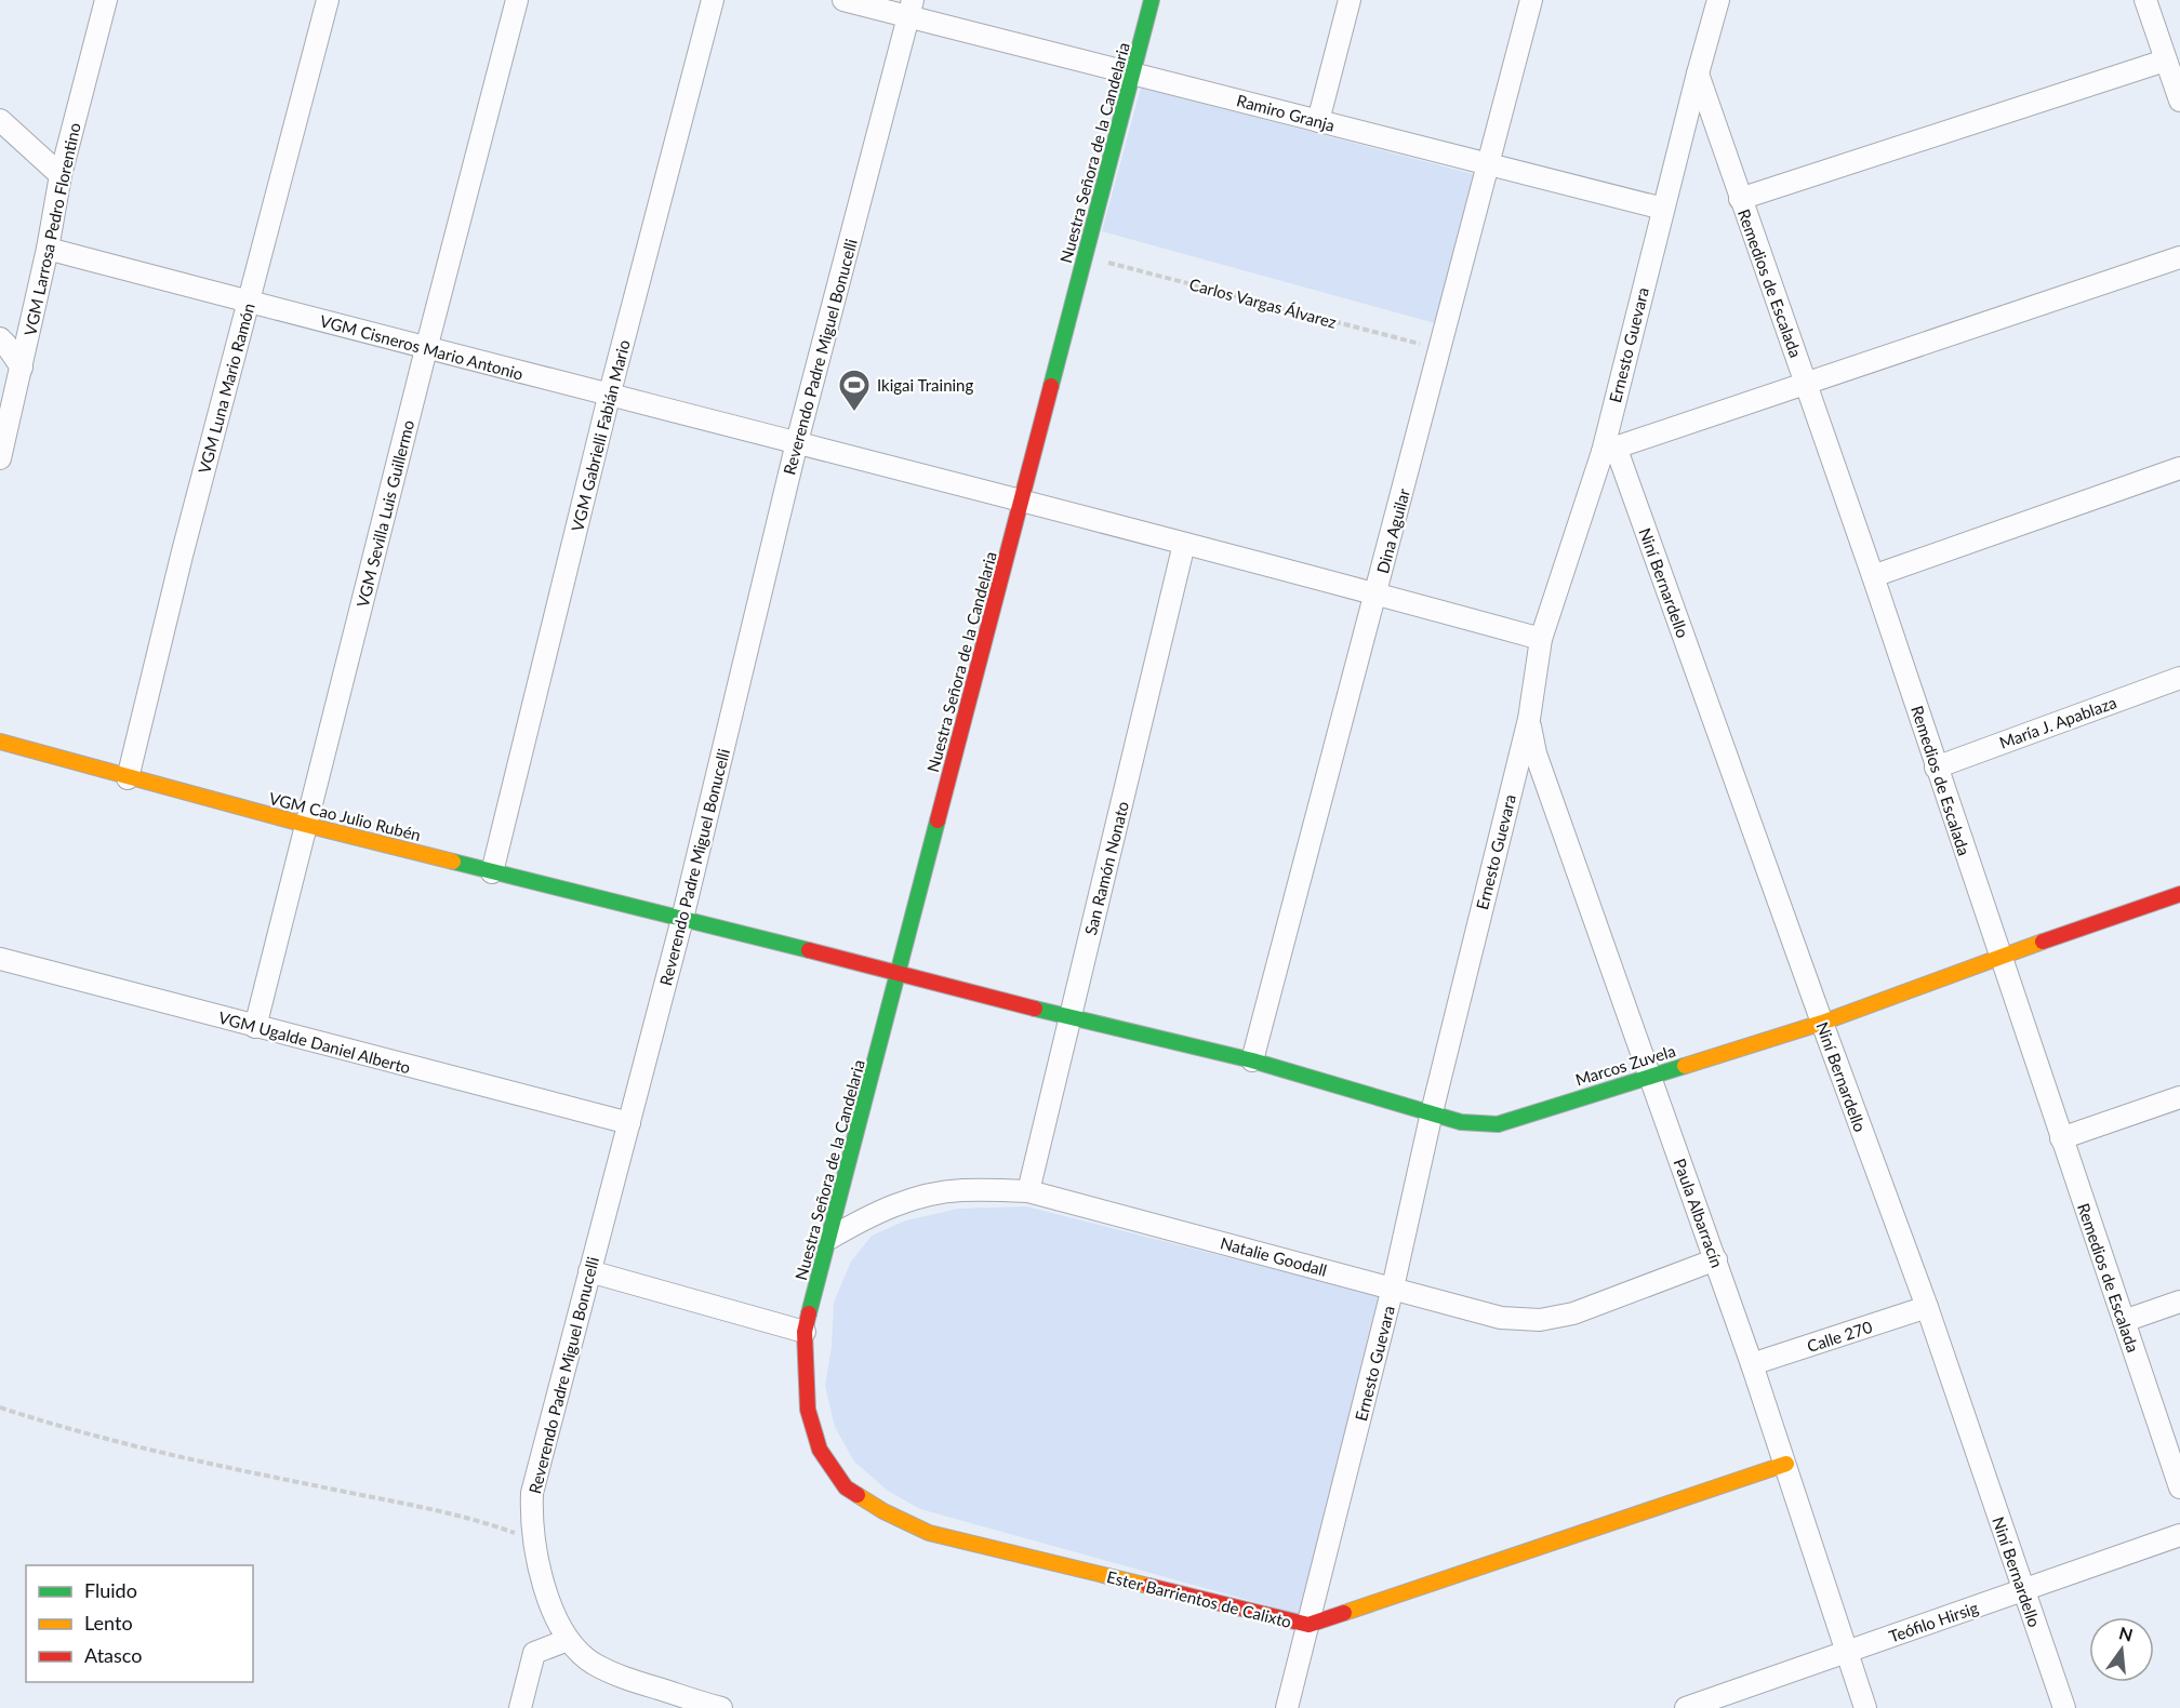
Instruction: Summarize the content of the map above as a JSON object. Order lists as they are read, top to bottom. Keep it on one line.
{"streets":{"street":["Ramiro Granja","Nuestra Señora de la Candelaria","VGM Larrosa Pedro Florentino","Remedios de Escalada","Ernesto Guevara","VGM Cisneros Mario Antonio","Reverendo Padre Miguel Bonucelli","VGM Luna Mario Ramón","VGM Gabrielli Fabián Mario","VGM Sevilla Luis Guillermo","Dina Aguilar","Niní Bernardello","María J. Apablaza","VGM Cao Julio Rubén","San Ramón Nonato","VGM Ugalde Daniel Alberto","Marcos Zuvela","Paula Albarracín","Natalie Goodall","Calle 270","Ester Barrientos de Calixto","Teófilo Hirsig"],"path":["Carlos Vargas Álvarez"]},"crossings":[["Ramiro Granja","Nuestra Señora de la Candelaria"],["Ramiro Granja","Ernesto Guevara"],["Ramiro Granja","Reverendo Padre Miguel Bonucelli"],["Ramiro Granja","Dina Aguilar"],["Nuestra Señora de la Candelaria","Carlos Vargas Álvarez"],["Nuestra Señora de la Candelaria","VGM Cisneros Mario Antonio"],["Nuestra Señora de la Candelaria","VGM Cao Julio Rubén"],["Nuestra Señora de la Candelaria","Marcos Zuvela"],["Nuestra Señora de la Candelaria","Natalie Goodall"],["Nuestra Señora de la Candelaria","Ester Barrientos de Calixto"],["VGM Larrosa Pedro Florentino","VGM Cisneros Mario Antonio"],["Remedios de Escalada","Ernesto Guevara"],["Remedios de Escalada","María J. Apablaza"],["Remedios de Escalada","Marcos Zuvela"],["Carlos Vargas Álvarez","Dina Aguilar"],["Ernesto Guevara","VGM Cisneros Mario Antonio"],["Ernesto Guevara","Niní Bernardello"],["Ernesto Guevara","Marcos Zuvela"],["Ernesto Guevara","Paula Albarracín"],["Ernesto Guevara","Natalie Goodall"],["Ernesto Guevara","Ester Barrientos de Calixto"],["VGM Cisneros Mario Antonio","Reverendo Padre Miguel Bonucelli"],["VGM Cisneros Mario Antonio","VGM Luna Mario Ramón"],["VGM Cisneros Mario Antonio","VGM Gabrielli Fabián Mario"],["VGM Cisneros Mario Antonio","VGM Sevilla Luis Guillermo"],["VGM Cisneros Mario Antonio","Dina Aguilar"],["VGM Cisneros Mario Antonio","San Ramón Nonato"],["Reverendo Padre Miguel Bonucelli","VGM Cao Julio Rubén"],["Reverendo Padre Miguel Bonucelli","VGM Ugalde Daniel Alberto"],["VGM Luna Mario Ramón","VGM Cao Julio Rubén"],["VGM Gabrielli Fabián Mario","VGM Cao Julio Rubén"],["VGM Sevilla Luis Guillermo","VGM Cao Julio Rubén"],["VGM Sevilla Luis Guillermo","VGM Ugalde Daniel Alberto"],["Dina Aguilar","Marcos Zuvela"],["Niní Bernardello","Marcos Zuvela"],["Niní Bernardello","Calle 270"],["Niní Bernardello","Teófilo Hirsig"],["VGM Cao Julio Rubén","Marcos Zuvela"],["San Ramón Nonato","Marcos Zuvela"],["San Ramón Nonato","Natalie Goodall"],["Marcos Zuvela","Paula Albarracín"],["Paula Albarracín","Natalie Goodall"],["Paula Albarracín","Calle 270"],["Paula Albarracín","Ester Barrientos de Calixto"],["Paula Albarracín","Teófilo Hirsig"]],"places":{"sports":["Ikigai Training"]},"legend":["Fluido","Lento","Atasco"],"north":"top"}
